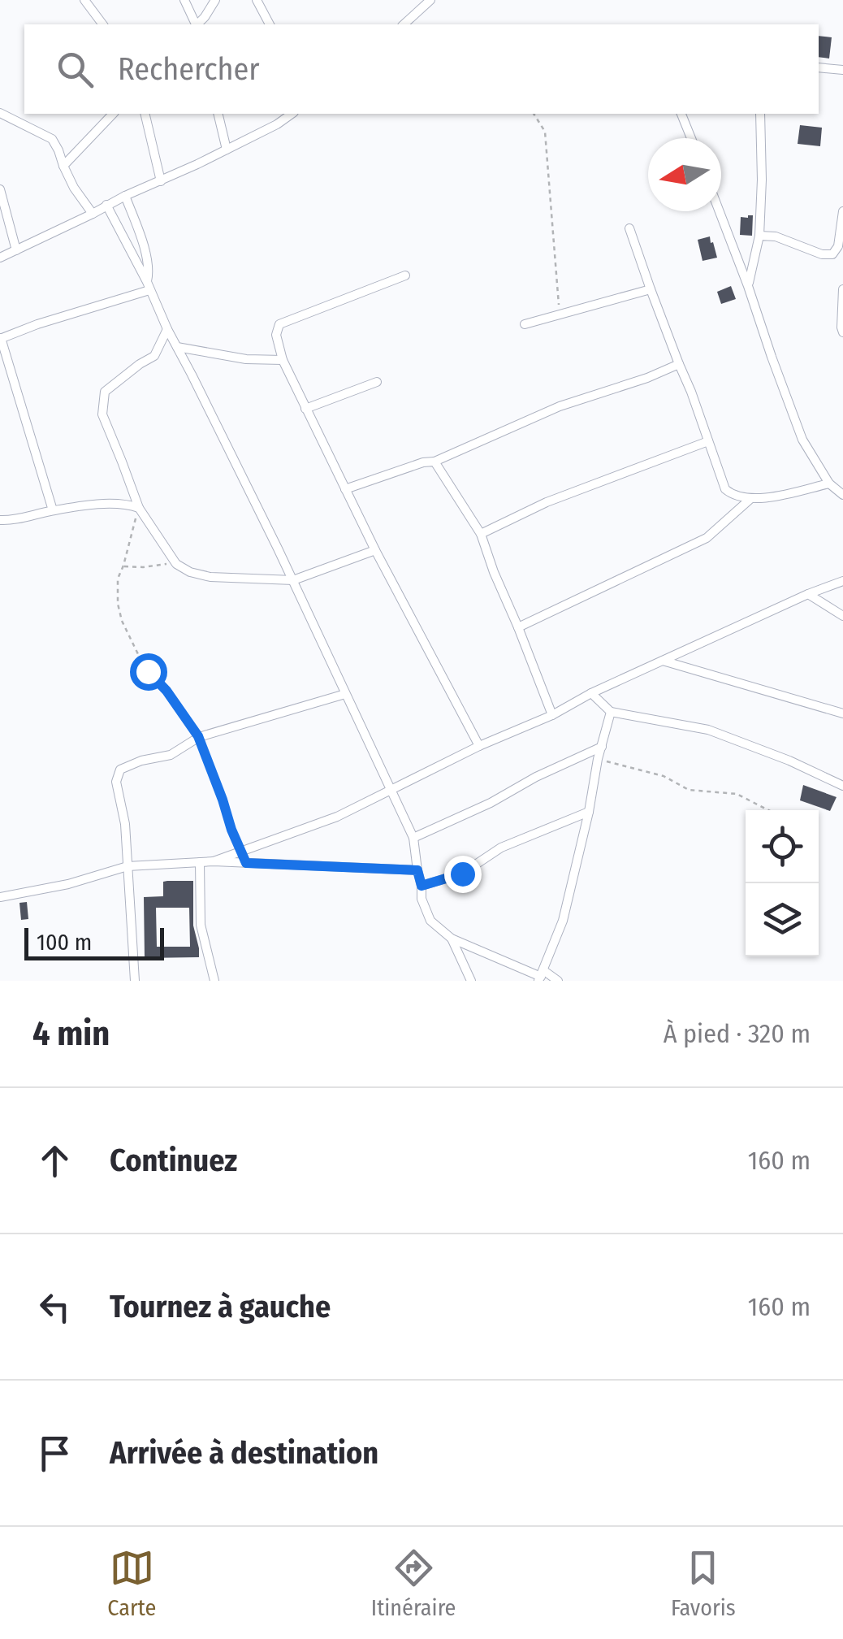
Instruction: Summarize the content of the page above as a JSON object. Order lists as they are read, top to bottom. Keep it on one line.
{"scale_bar":"100 m","north":"left","page":{"search":"Rechercher","scale":"100 m","heading":["4 min","À pied · 320 m"],"list":[["Continuez","160 m"],["Tournez à gauche","160 m"],"Arrivée à destination"],"nav":["Carte","Itinéraire","Favoris"]}}
